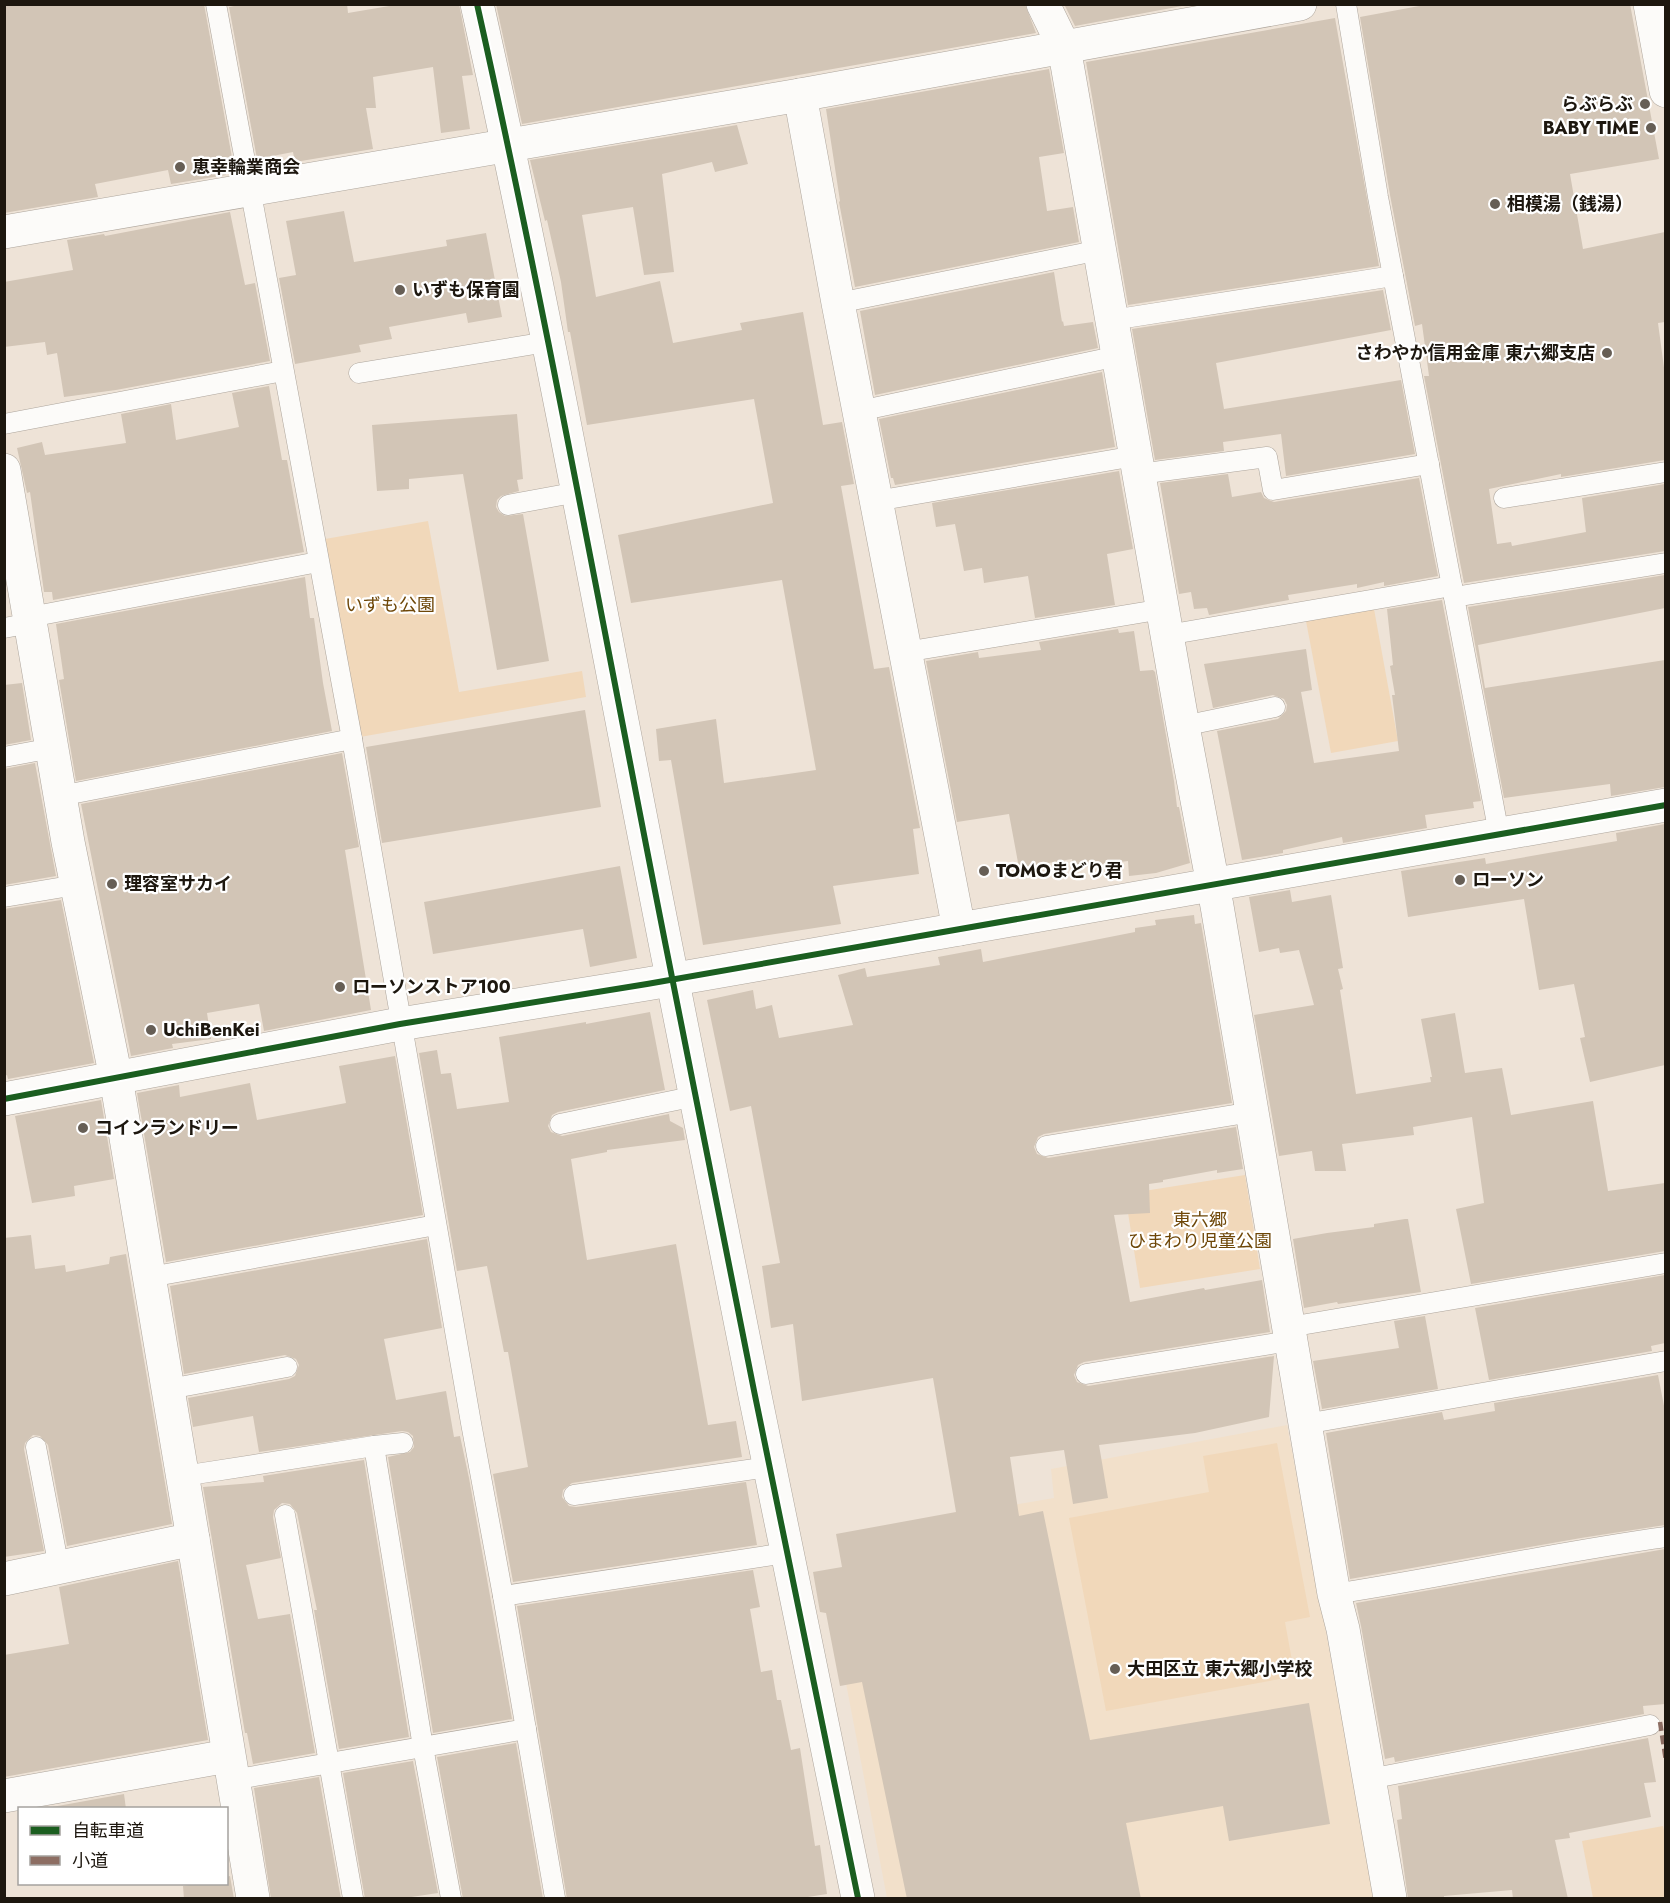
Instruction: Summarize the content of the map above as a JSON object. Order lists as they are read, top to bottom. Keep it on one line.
{"parks":["いずも公園","東六郷 ひまわり児童公園"],"places":["らぶらぶ","BABY TIME","恵幸輪業商会","相模湯（銭湯）","いずも保育園","さわやか信用金庫 東六郷支店","TOMOまどり君","ローソン","理容室サカイ","ローソンストア100","UchiBenKei","コインランドリー","大田区立 東六郷小学校"],"legend":["自転車道","小道"]}
